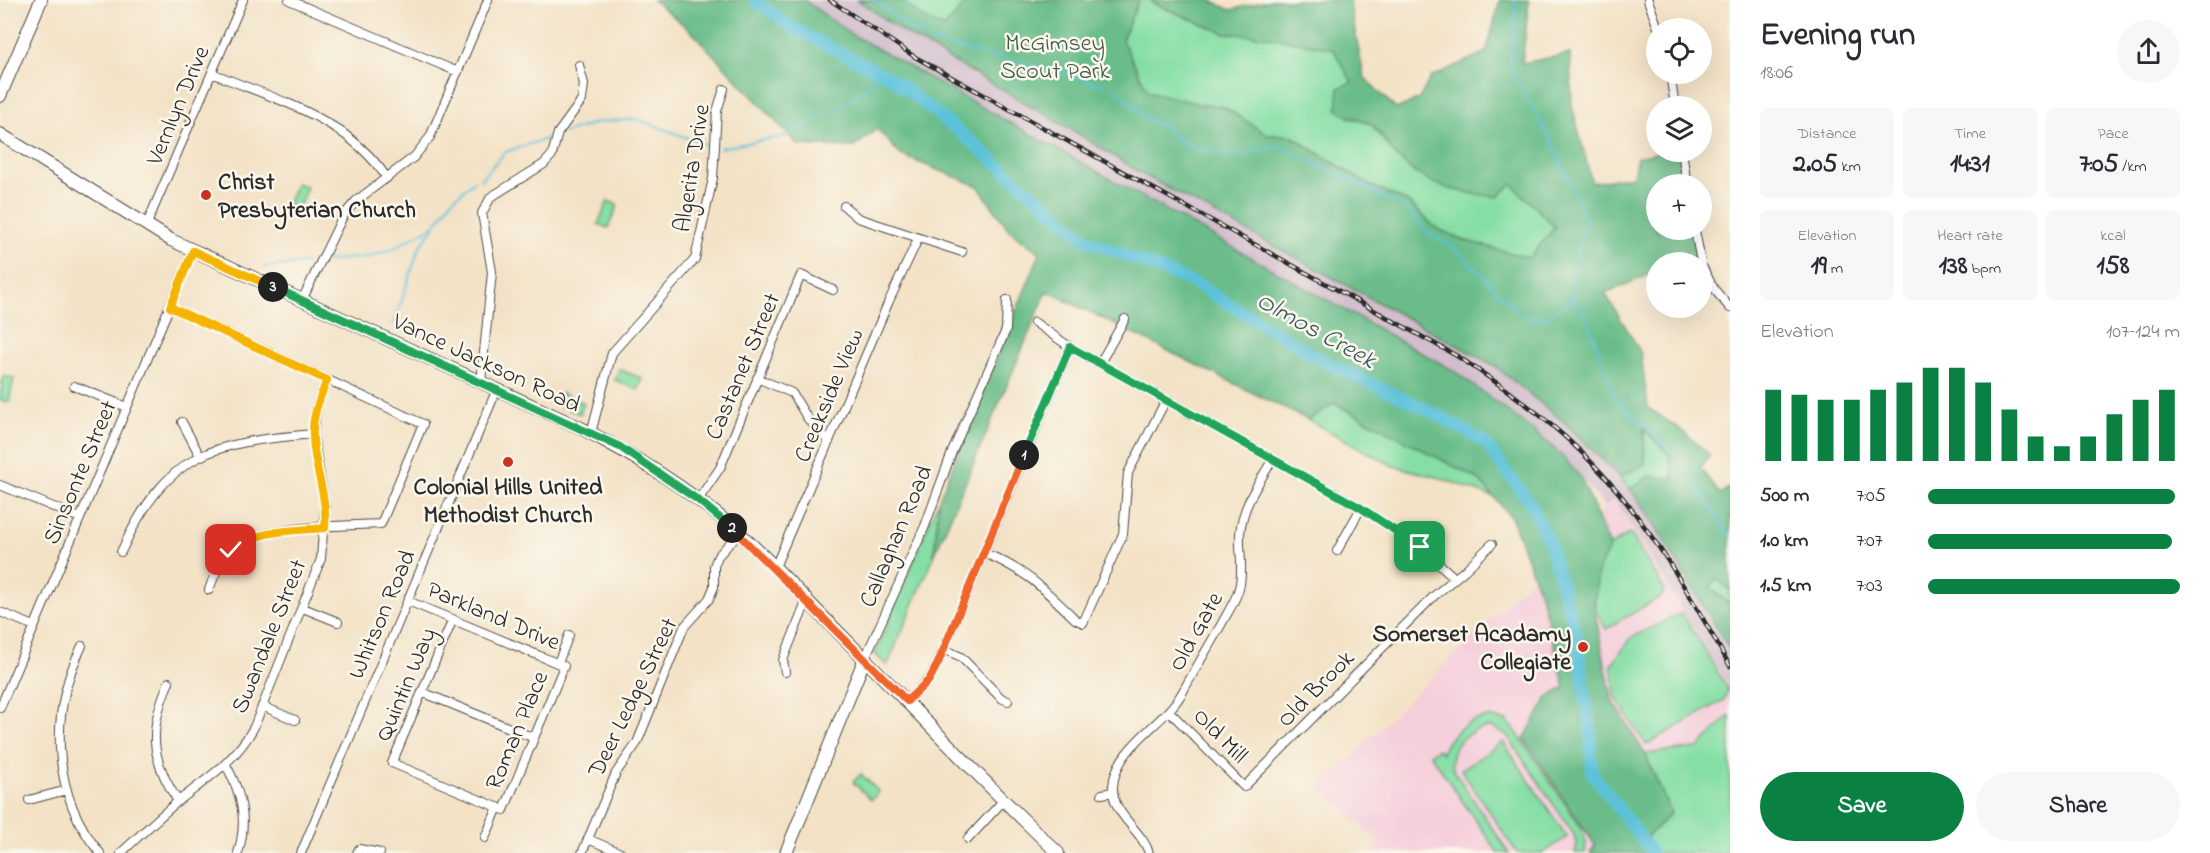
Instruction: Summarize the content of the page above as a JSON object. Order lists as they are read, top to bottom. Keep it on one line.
{"streets":{"main road":["Vance Jackson Road","Callaghan Road"],"street":["Vernlyn Drive","Algerita Drive","Castanet Street","Creekside View","Sinsonte Street","Whitson Road","Parkland Drive","Old Gate","Swandale Street","Quintin Way","Old Brook","Deer Ledge Street","Roman Place","Old Mill"]},"crossings":[["Vernlyn Drive","Vance Jackson Road"],["Algerita Drive","Vance Jackson Road"],["Vance Jackson Road","Castanet Street"],["Vance Jackson Road","Creekside View"],["Vance Jackson Road","Sinsonte Street"],["Vance Jackson Road","Callaghan Road"],["Vance Jackson Road","Whitson Road"],["Vance Jackson Road","Deer Ledge Street"],["Whitson Road","Parkland Drive"],["Parkland Drive","Quintin Way"],["Parkland Drive","Roman Place"],["Old Gate","Old Mill"],["Quintin Way","Roman Place"],["Old Brook","Old Mill"]],"water":["Olmos Creek"],"parks":["McGimsey Scout Park"],"places":["Christ Presbyterian Church","Colonial Hills United Methodist Church","Somerset Acadamy Collegiate"],"page":{"heading":["Evening run","18:06"],"map_buttons":["+","−"],"stats":[["Distance","2.05 km"],["Time","14:31"],["Pace","7:05 /km"],["Elevation","19 m"],["Heart rate","138 bpm"],["kcal","158"]],"pins":["3","1","2"],"chart":["Elevation","107–124 m"],"list":[{"name":"500 m","note":"7:05"},{"name":"1.0 km","note":"7:07"},{"name":"1.5 km","note":"7:03"}],"buttons":["Save","Share"]}}
